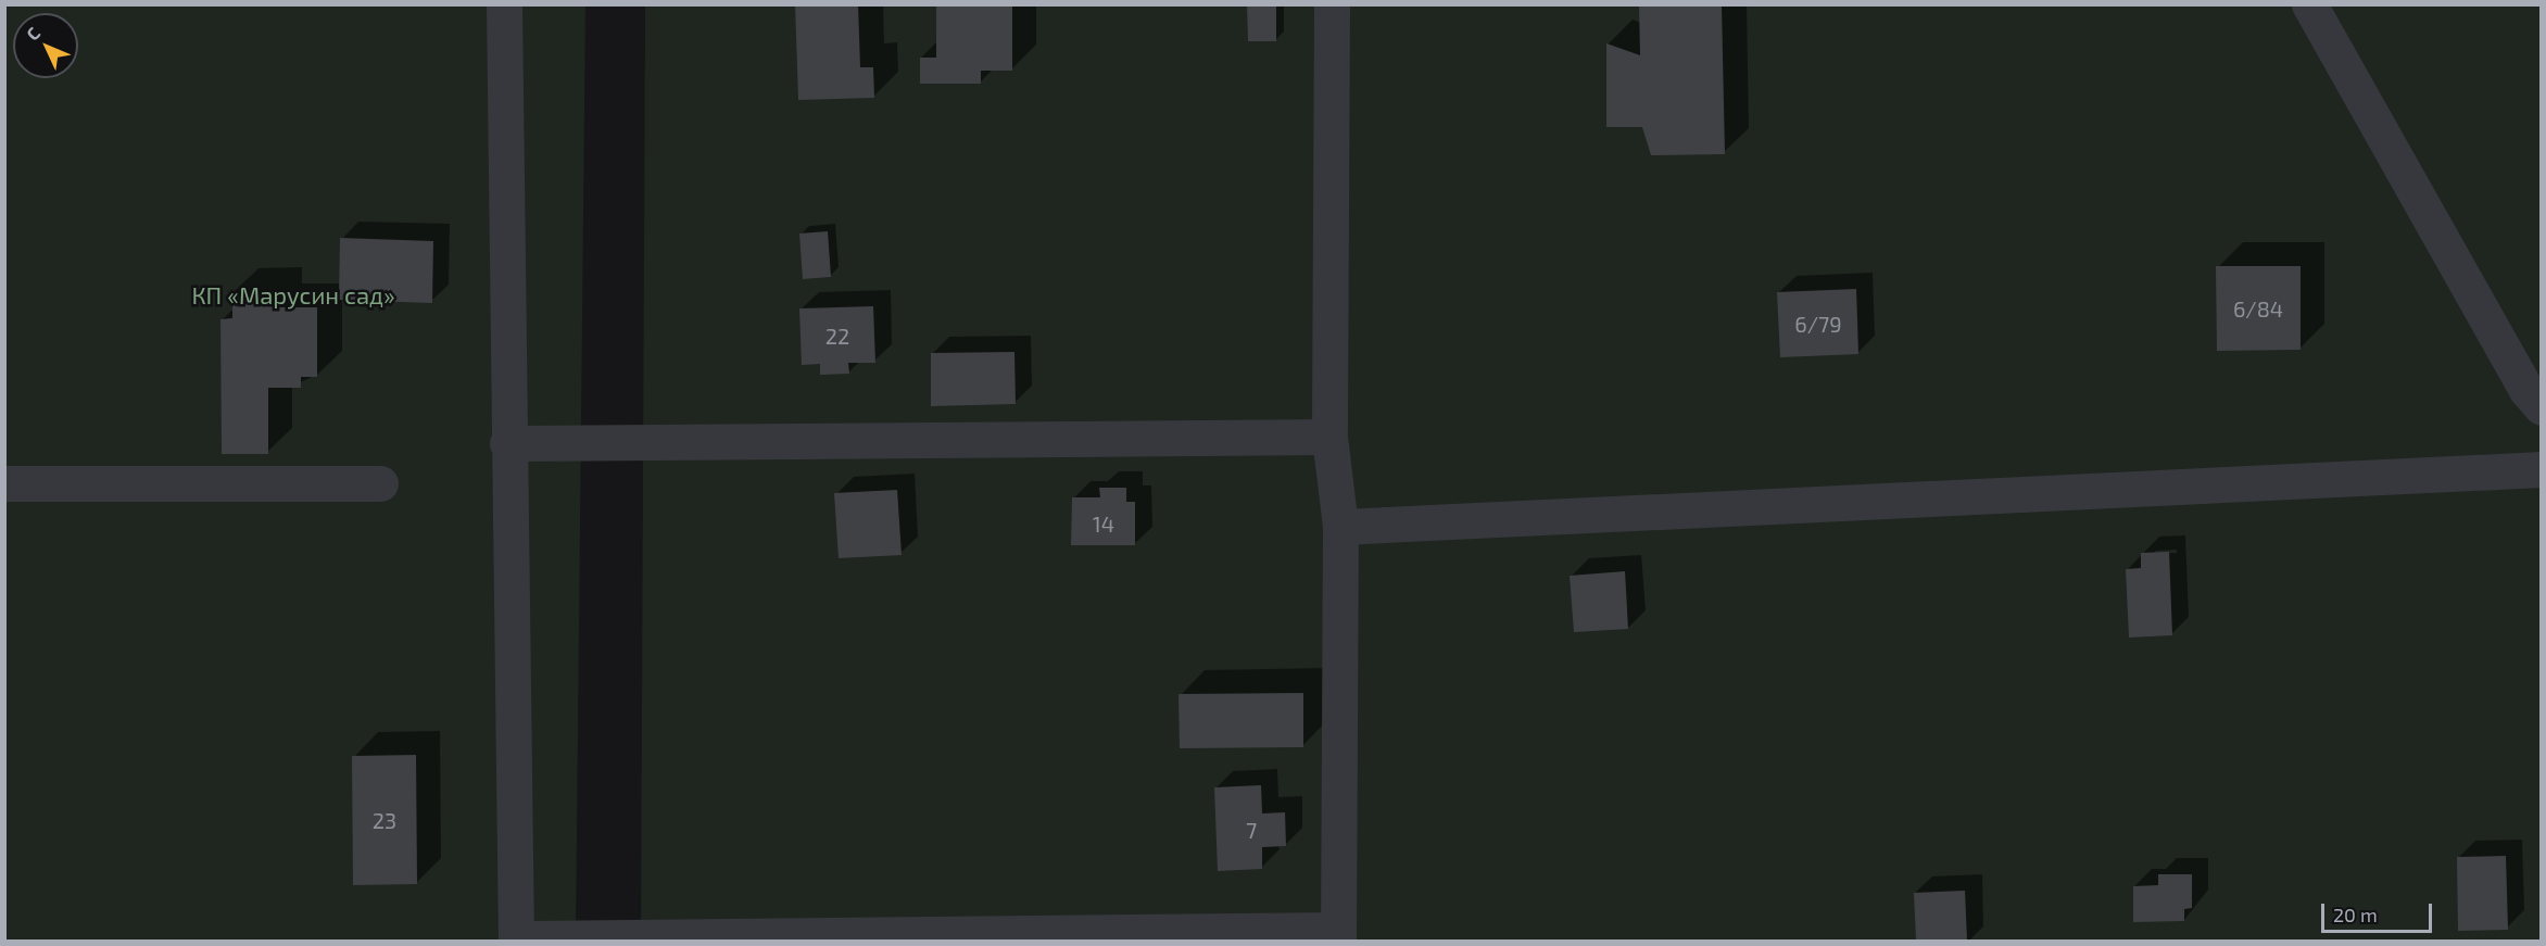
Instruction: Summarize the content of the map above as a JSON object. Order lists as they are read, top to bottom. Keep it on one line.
{"parks":["КП «Марусин сад»"],"house_numbers":["6/84","6/79","22","14","23","7"],"scale_bar":"20 m","north":"top left"}
